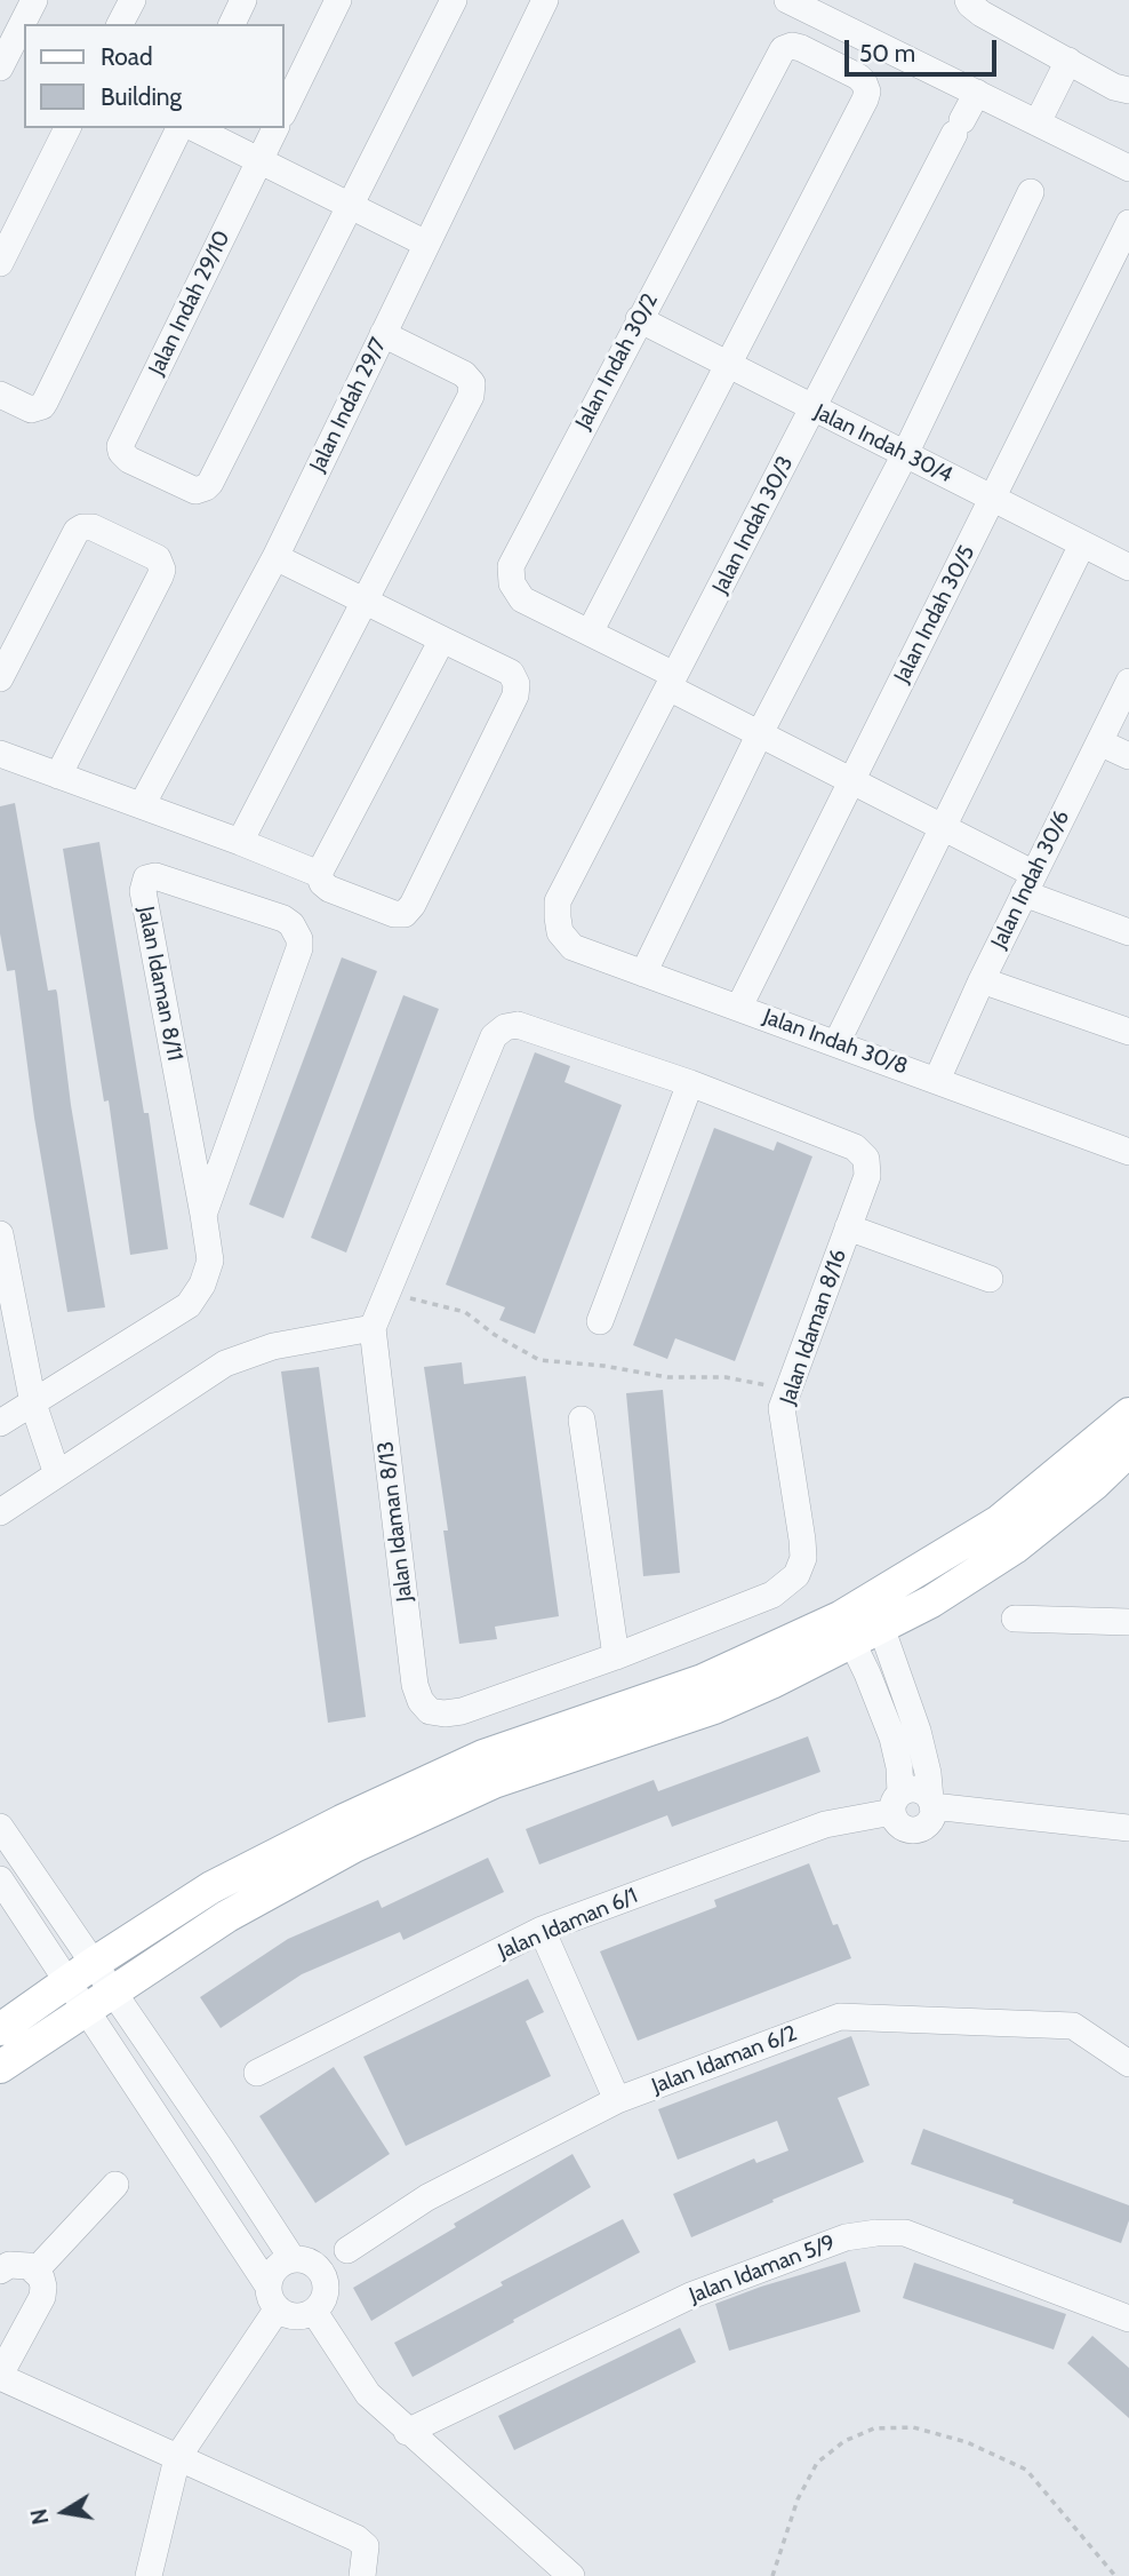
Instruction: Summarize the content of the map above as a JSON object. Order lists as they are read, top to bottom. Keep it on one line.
{"streets":{"street":["Jalan Indah 29/10","Jalan Indah 30/2","Jalan Indah 29/7","Jalan Indah 30/4","Jalan Indah 30/3","Jalan Indah 30/5","Jalan Indah 30/6","Jalan Idaman 8/11","Jalan Indah 30/8","Jalan Idaman 8/16","Jalan Idaman 8/13","Jalan Idaman 6/1","Jalan Idaman 6/2","Jalan Idaman 5/9"]},"crossings":[["Jalan Indah 30/2","Jalan Indah 30/4"],["Jalan Indah 30/2","Jalan Indah 30/3"],["Jalan Indah 30/2","Jalan Indah 30/5"],["Jalan Indah 30/2","Jalan Indah 30/6"],["Jalan Indah 30/4","Jalan Indah 30/3"],["Jalan Indah 30/4","Jalan Indah 30/5"],["Jalan Indah 30/3","Jalan Indah 30/8"],["Jalan Indah 30/5","Jalan Indah 30/8"],["Jalan Indah 30/6","Jalan Indah 30/8"],["Jalan Idaman 8/16","Jalan Idaman 8/13"]],"legend":["Road","Building"],"scale_bar":"50 m","north":"left"}
